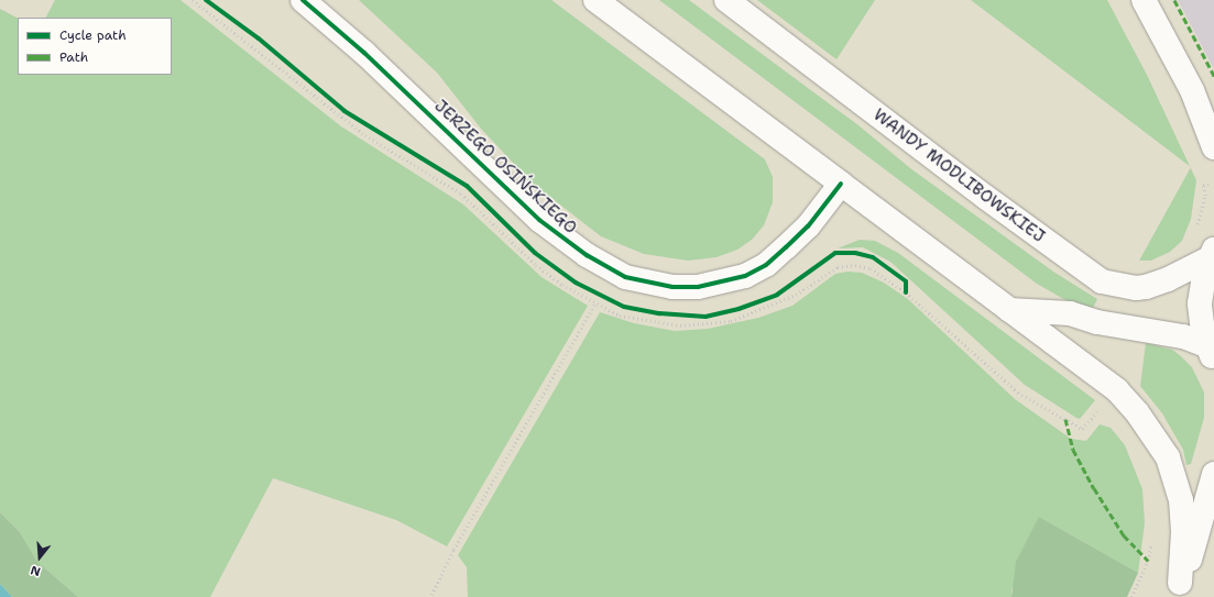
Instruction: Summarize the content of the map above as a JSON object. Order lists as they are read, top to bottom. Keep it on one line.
{"streets":{"main road":["JERZEGO OSIŃSKIEGO","WANDY MODLIBOWSKIEJ"]},"legend":["Cycle path","Path"],"north":"bottom"}
